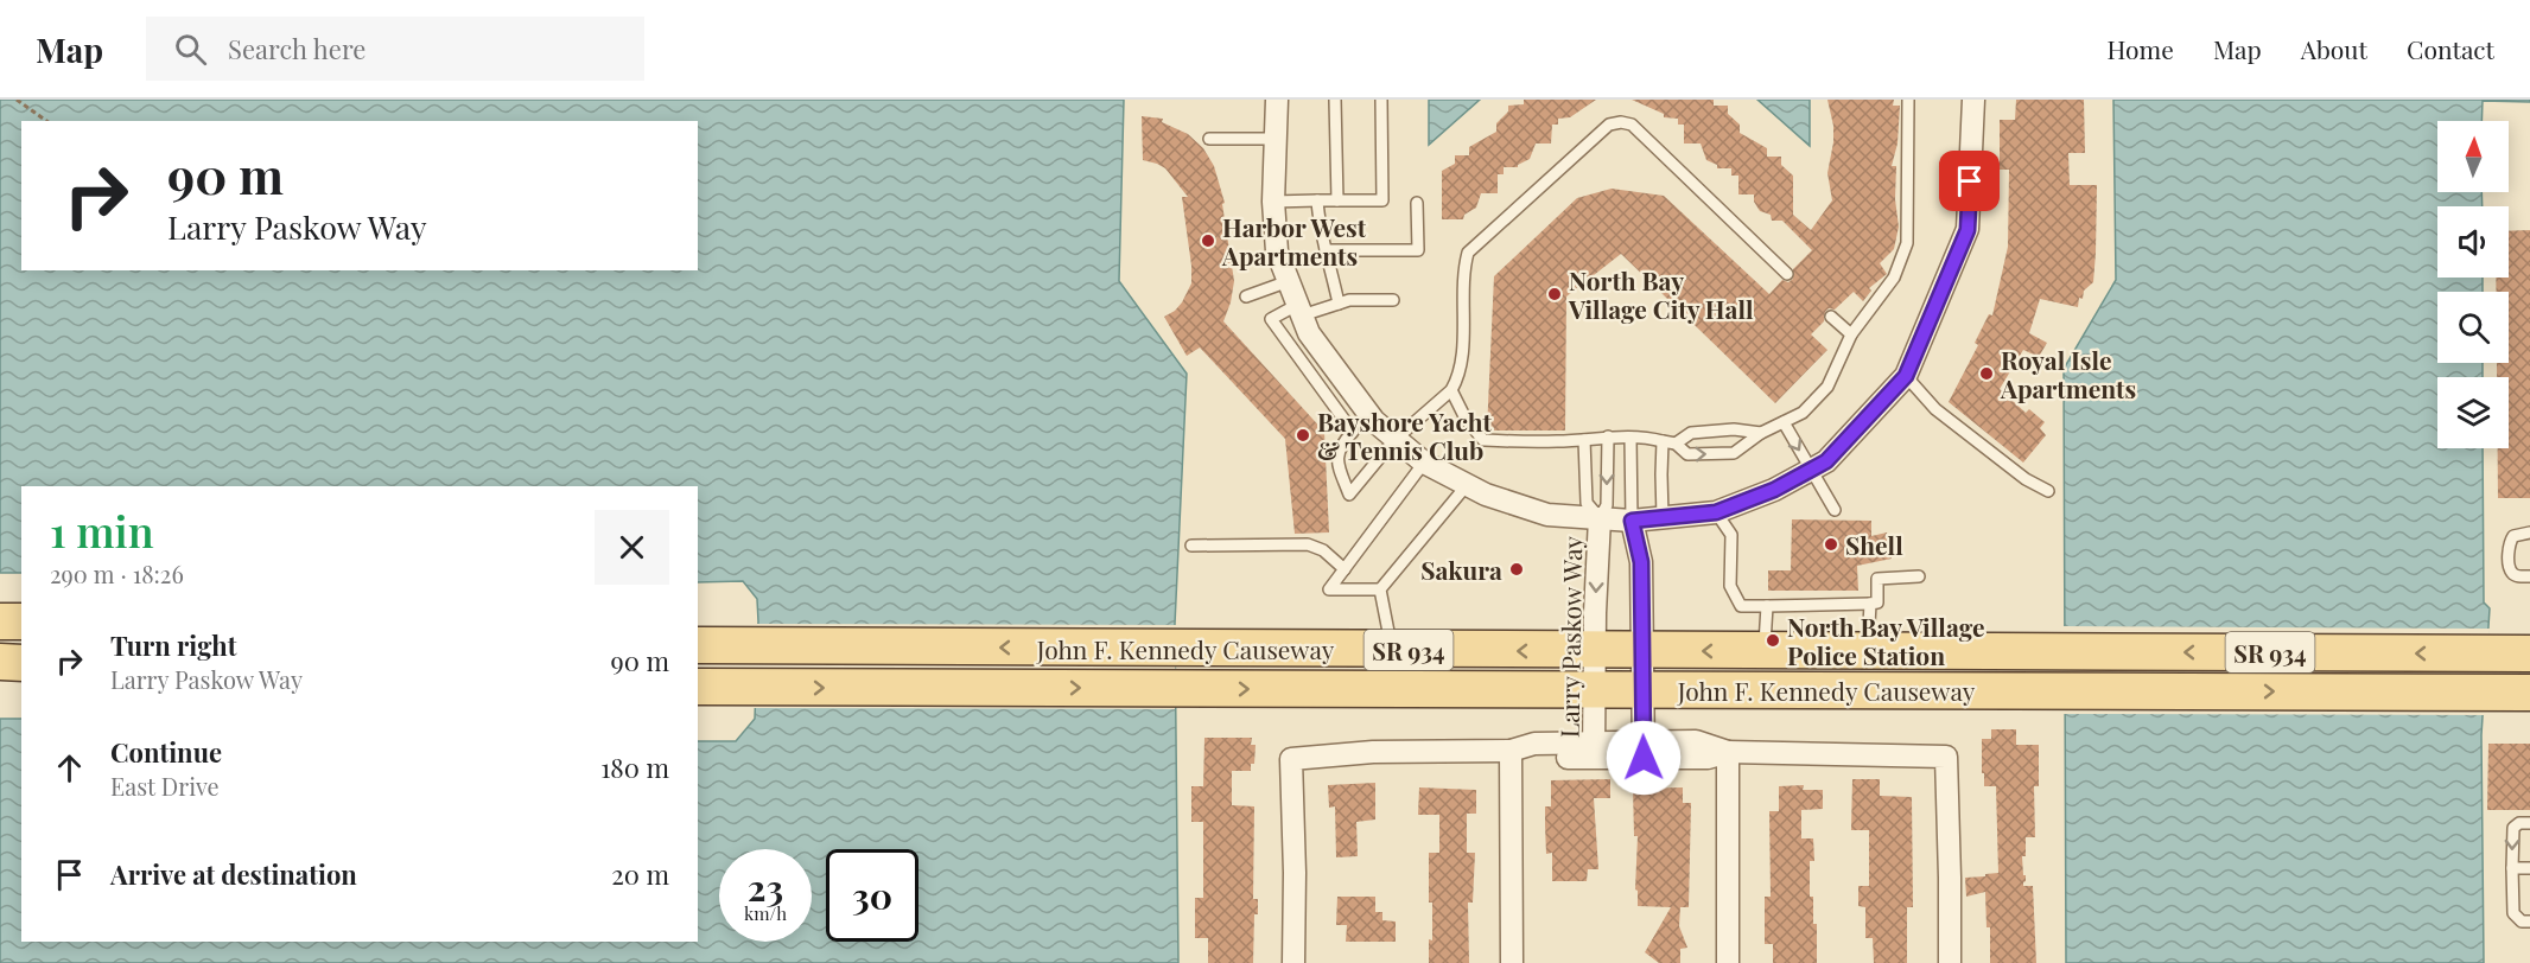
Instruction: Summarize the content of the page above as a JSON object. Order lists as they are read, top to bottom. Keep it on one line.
{"streets":{"main road":["John F. Kennedy Causeway","SR 934"],"street":["Larry Paskow Way"]},"crossings":[["Larry Paskow Way","John F. Kennedy Causeway"]],"places":["Harbor West Apartments","North Bay Village City Hall","Royal Isle Apartments","Bayshore Yacht & Tennis Club","Shell","Sakura","North Bay Village Police Station"],"north":"top","page":{"header":"Map","search":"Search here","nav":["Home","Map","About","Contact"],"turn":["90 m","Larry Paskow Way"],"heading":["1 min","290 m · 18:26"],"list":[{"name":"Turn right","note":"Larry Paskow Way","value":"90 m"},{"name":"Continue","note":"East Drive","value":"180 m"},{"name":"Arrive at destination","value":"20 m"}],"speed":"23 km/h","limit":"30"}}
